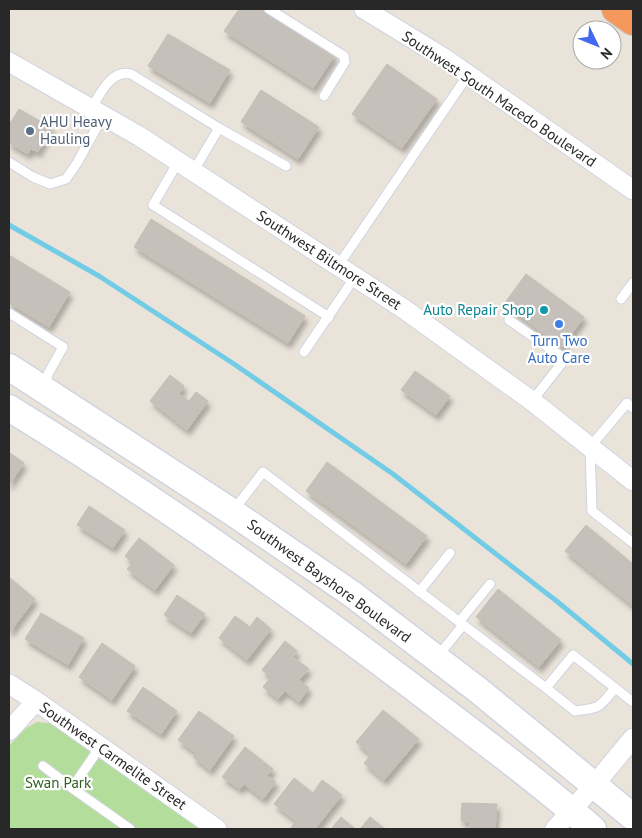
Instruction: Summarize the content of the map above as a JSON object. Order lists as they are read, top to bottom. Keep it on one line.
{"streets":{"main road":["Southwest Bayshore Boulevard"],"street":["Southwest South Macedo Boulevard","Southwest Biltmore Street","Southwest Carmelite Street"]},"parks":["Swan Park"],"places":["AHU Heavy Hauling","Auto Repair Shop","Turn Two Auto Care"],"north":"bottom right"}
